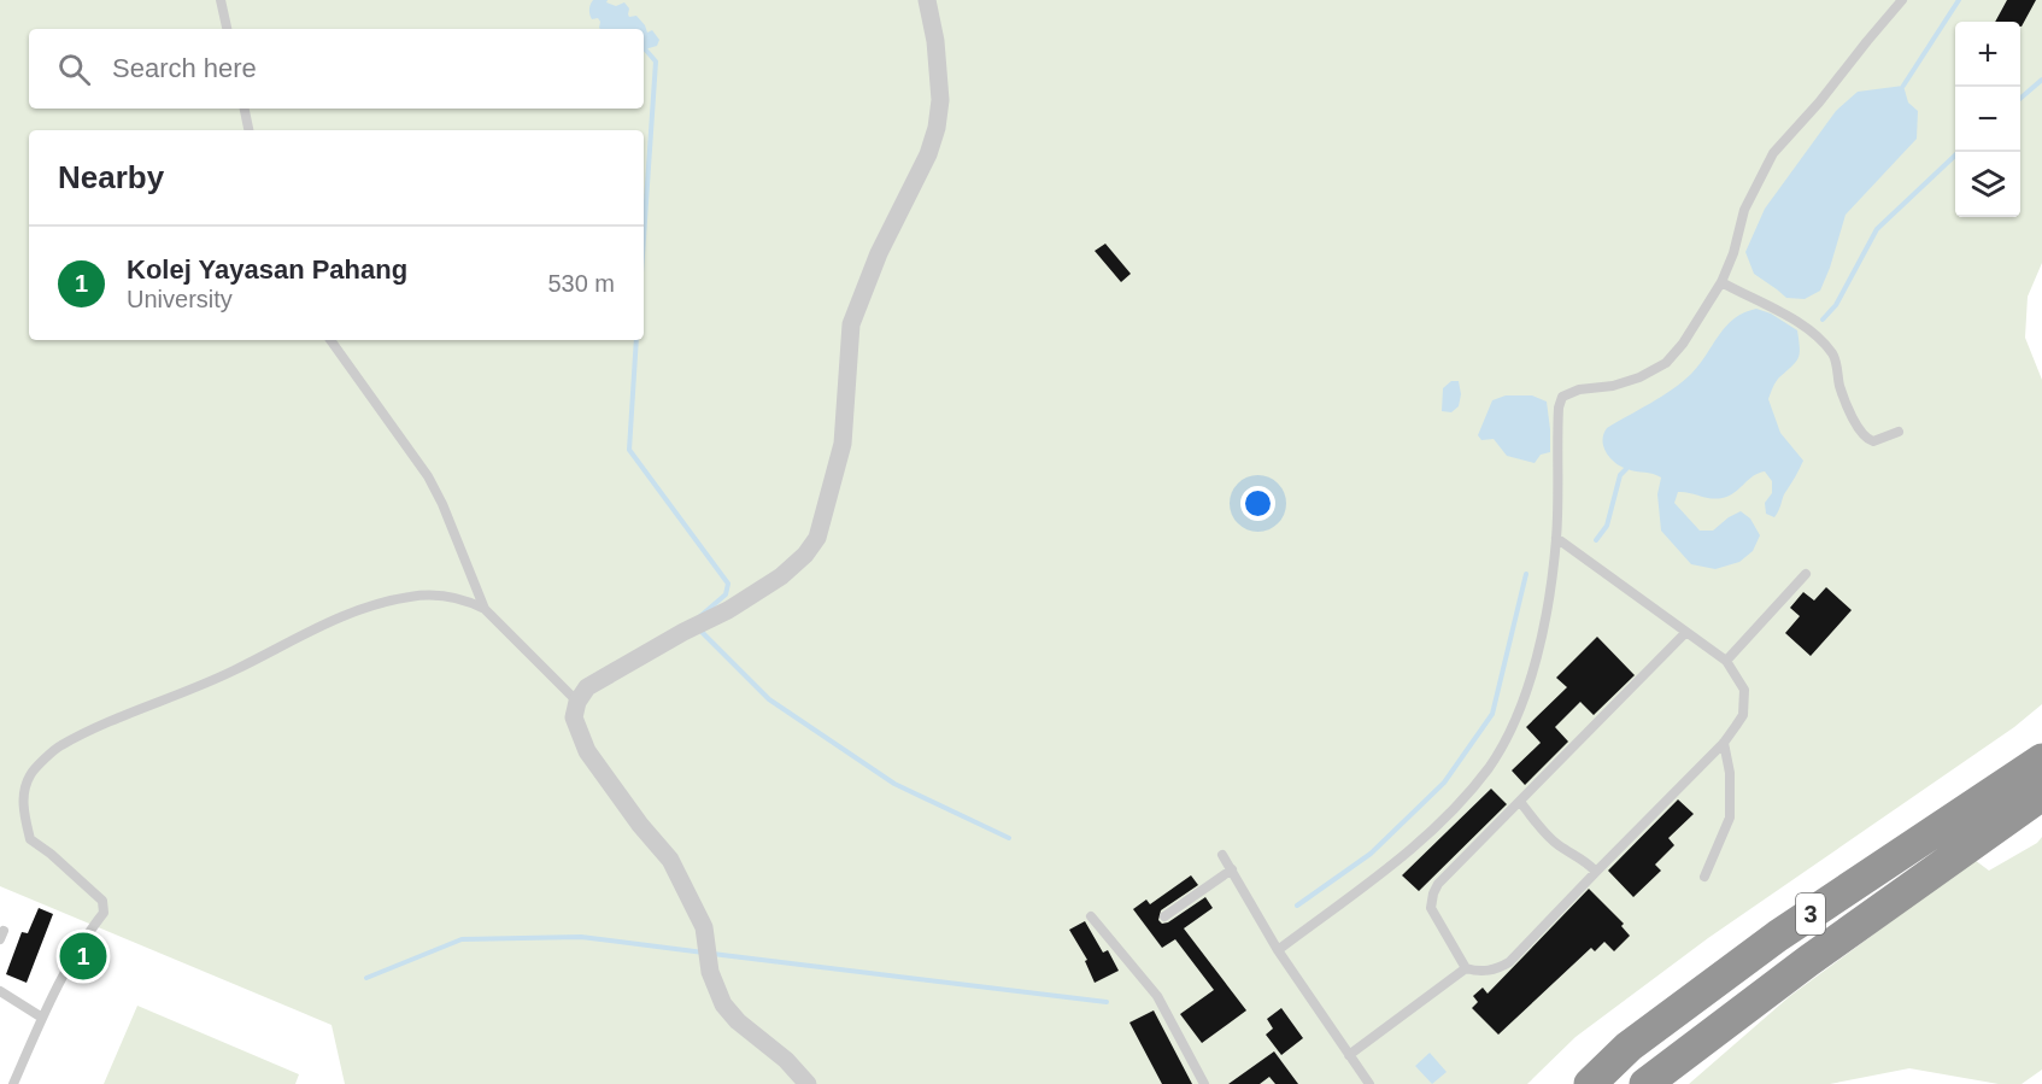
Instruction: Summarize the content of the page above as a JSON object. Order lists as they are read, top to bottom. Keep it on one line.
{"streets":{"highway":["3"]},"page":{"map_buttons":["+","−"],"search":"Search here","heading":"Nearby","list":[{"mark":"1","name":"Kolej Yayasan Pahang","note":"University","value":"530 m"}],"pins":"1"}}
